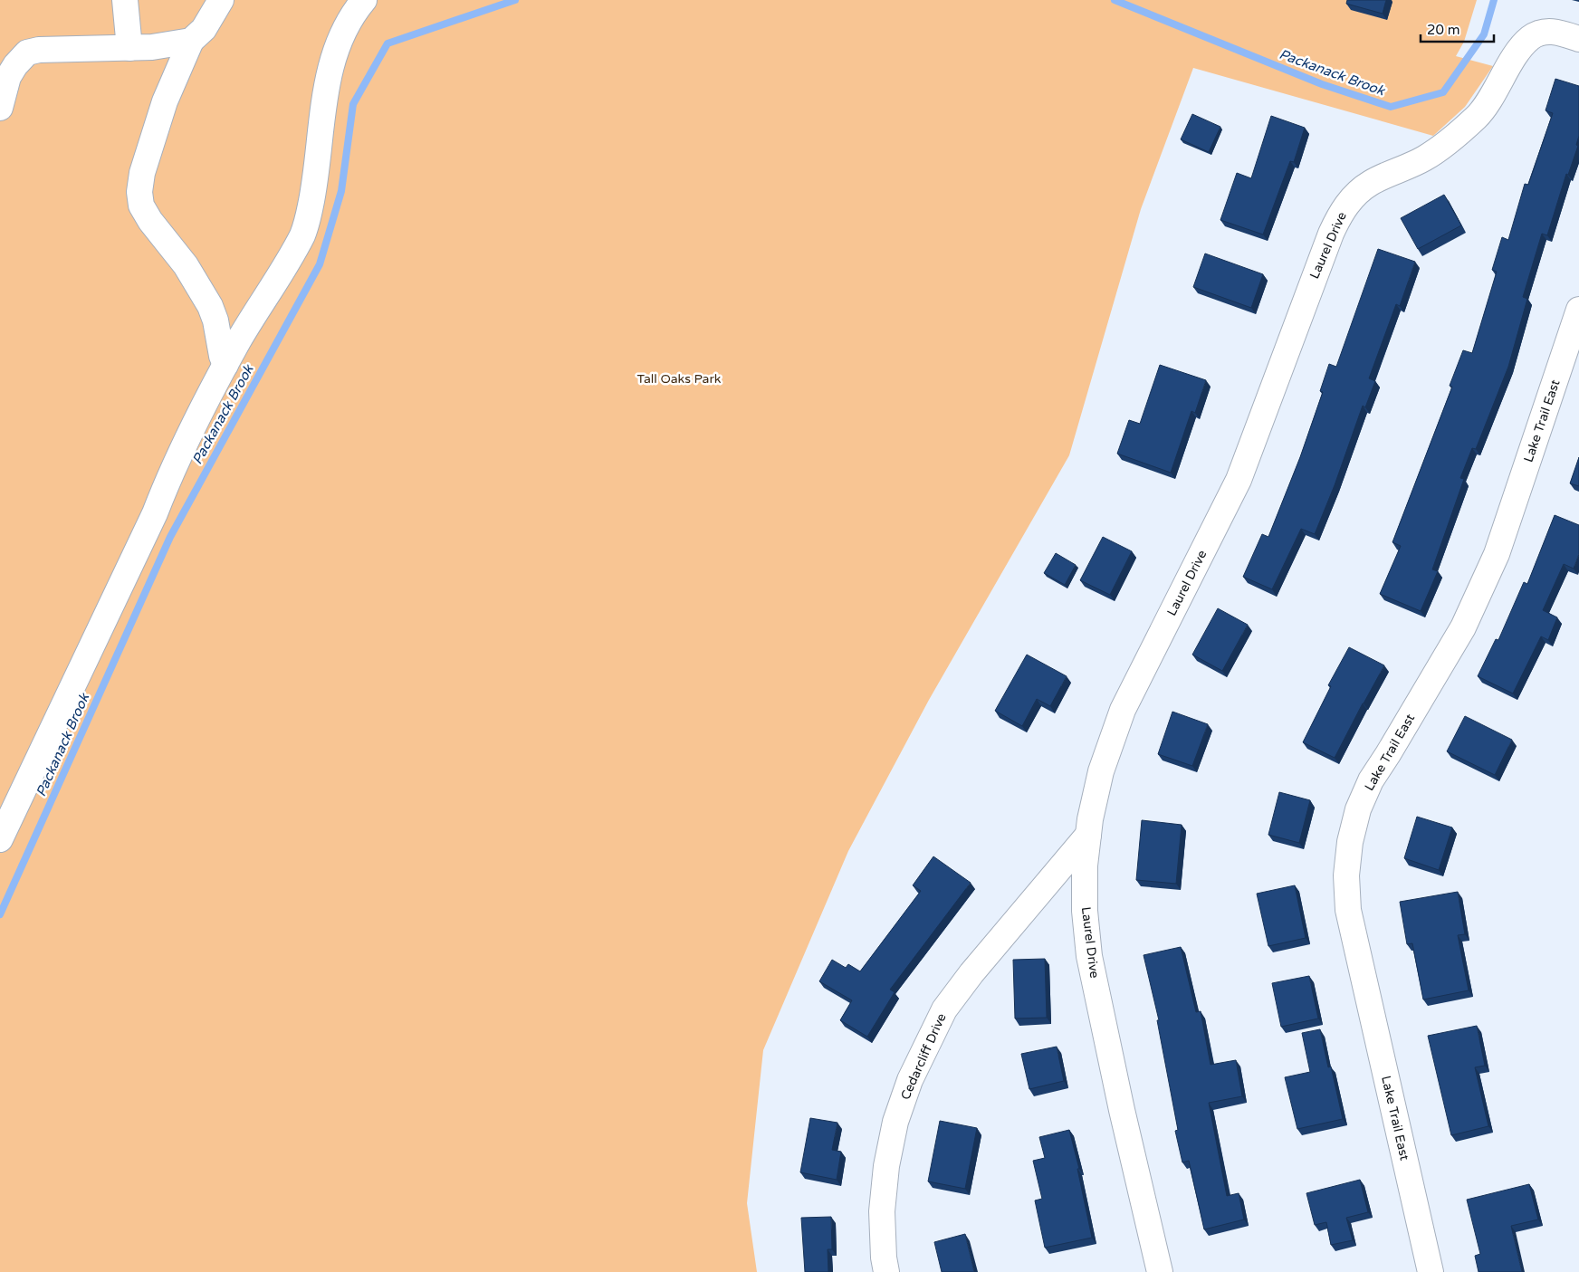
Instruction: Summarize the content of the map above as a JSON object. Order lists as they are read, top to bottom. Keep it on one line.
{"streets":{"street":["Laurel Drive","Lake Trail East","Cedarcliff Drive"]},"crossings":[["Laurel Drive","Cedarcliff Drive"]],"water":["Packanack Brook"],"parks":["Tall Oaks Park"],"scale_bar":"20 m"}
